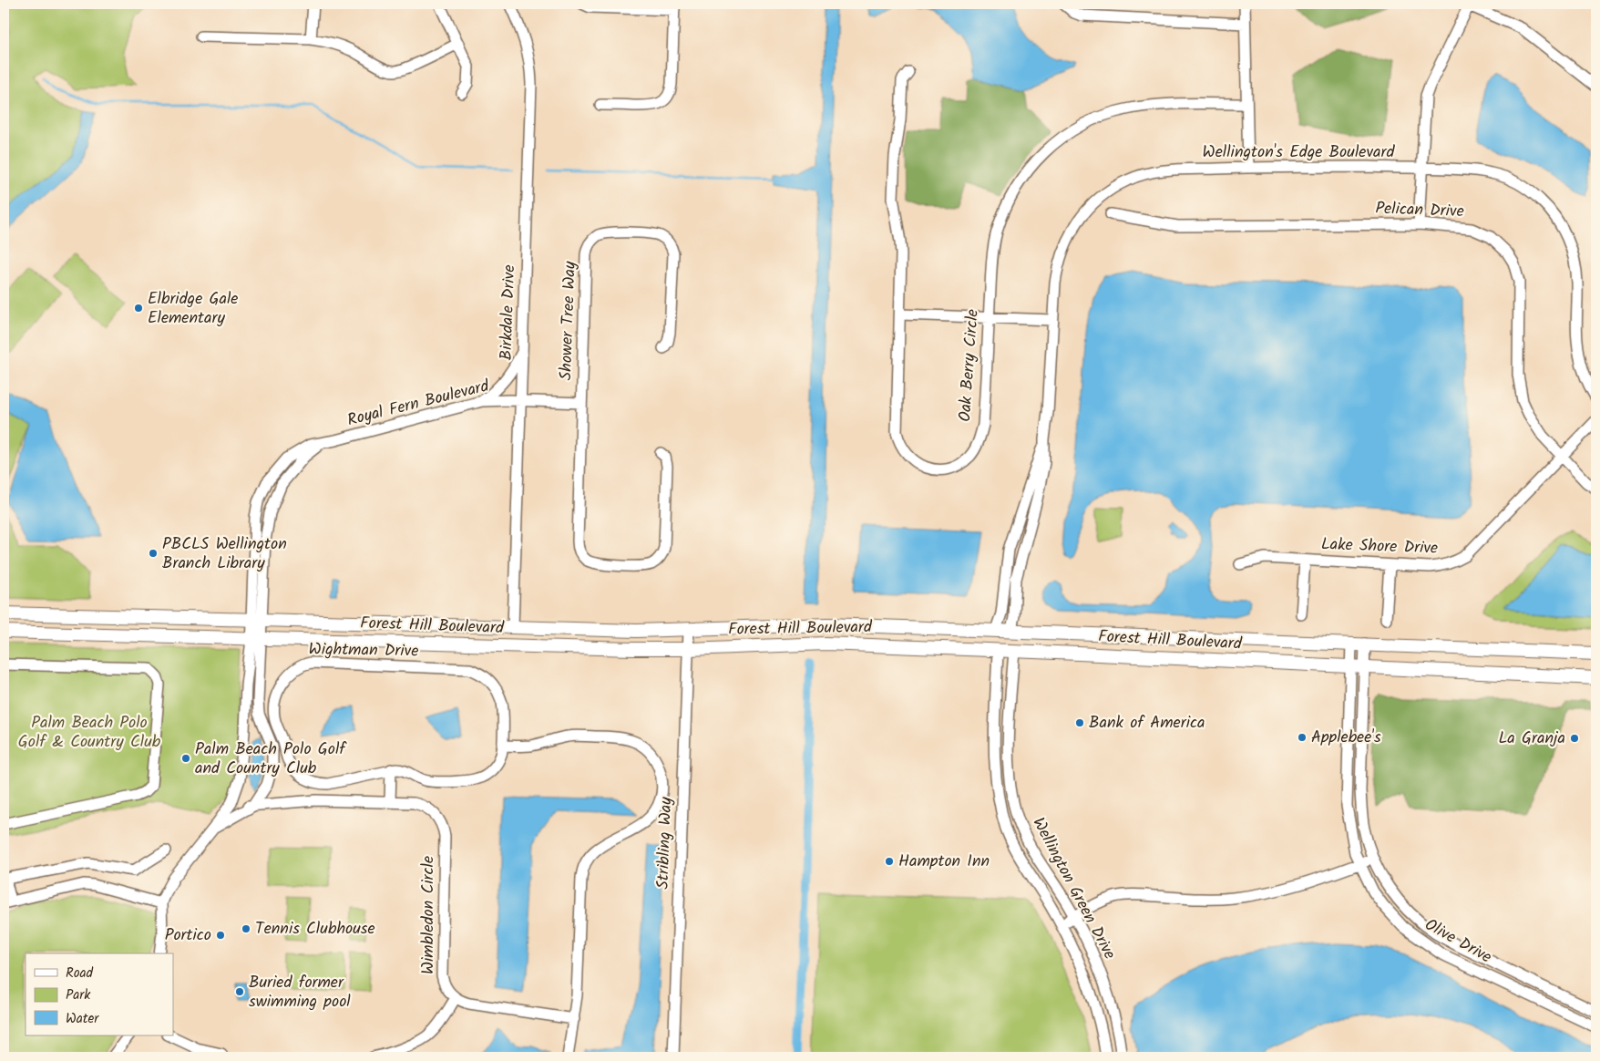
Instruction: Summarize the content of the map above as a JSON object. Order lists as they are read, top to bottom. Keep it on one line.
{"streets":{"main road":["Forest Hill Boulevard"],"street":["Wellington's Edge Boulevard","Pelican Drive","Birkdale Drive","Shower Tree Way","Oak Berry Circle","Royal Fern Boulevard","Lake Shore Drive","Wightman Drive","Stribling Way","Wellington Green Drive","Wimbledon Circle","Olive Drive"]},"crossings":[["Wellington's Edge Boulevard","Forest Hill Boulevard"],["Pelican Drive","Lake Shore Drive"],["Birkdale Drive","Shower Tree Way"],["Birkdale Drive","Royal Fern Boulevard"],["Birkdale Drive","Forest Hill Boulevard"],["Shower Tree Way","Royal Fern Boulevard"],["Royal Fern Boulevard","Forest Hill Boulevard"],["Forest Hill Boulevard","Stribling Way"],["Forest Hill Boulevard","Wellington Green Drive"],["Forest Hill Boulevard","Olive Drive"]],"parks":["Palm Beach Polo Golf & Country Club"],"places":["Elbridge Gale Elementary","PBCLS Wellington Branch Library","Bank of America","Applebee's","La Granja","Palm Beach Polo Golf and Country Club","Hampton Inn","Tennis Clubhouse","Portico","Buried former swimming pool"],"legend":["Road","Park","Water"]}
